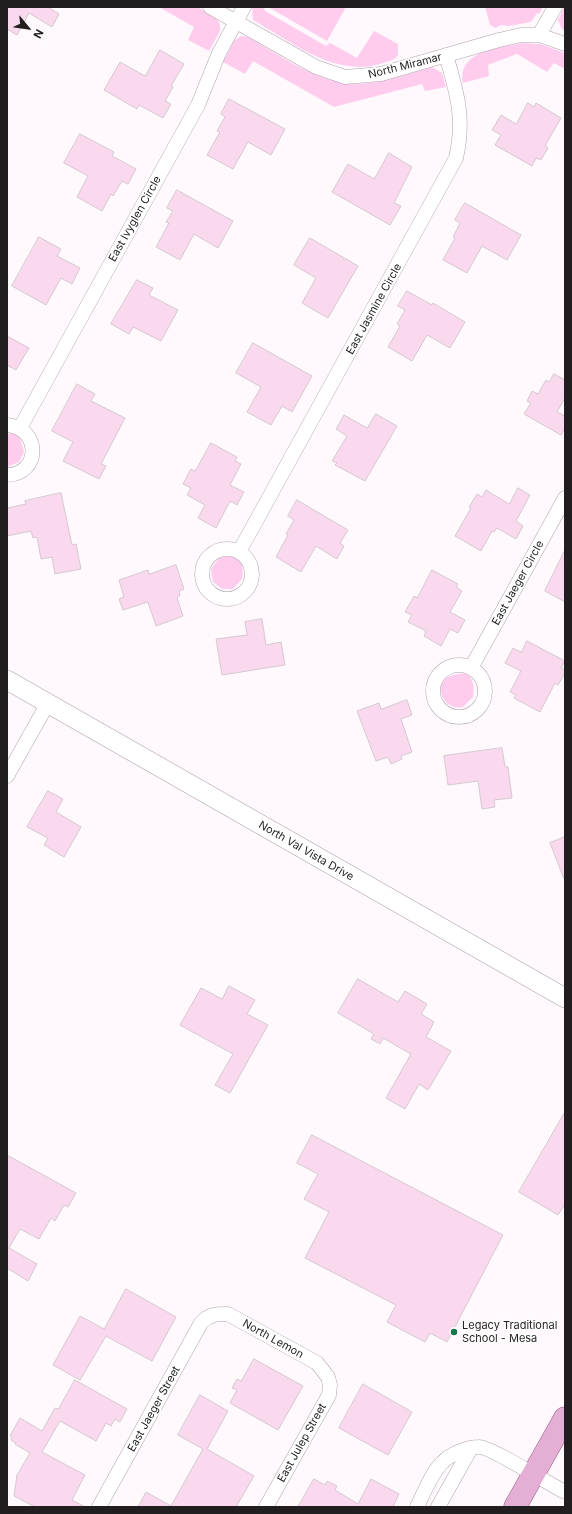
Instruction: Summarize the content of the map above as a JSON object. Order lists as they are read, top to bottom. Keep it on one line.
{"streets":{"main road":["North Val Vista Drive"],"street":["North Miramar","East Ivyglen Circle","East Jasmine Circle","East Jaeger Circle","North Lemon","East Jaeger Street","East Julep Street"]},"crossings":[["North Miramar","East Ivyglen Circle"],["North Miramar","East Jasmine Circle"],["North Lemon","East Jaeger Street"],["North Lemon","East Julep Street"]],"places":["Legacy Traditional School - Mesa"],"north":"bottom right"}
